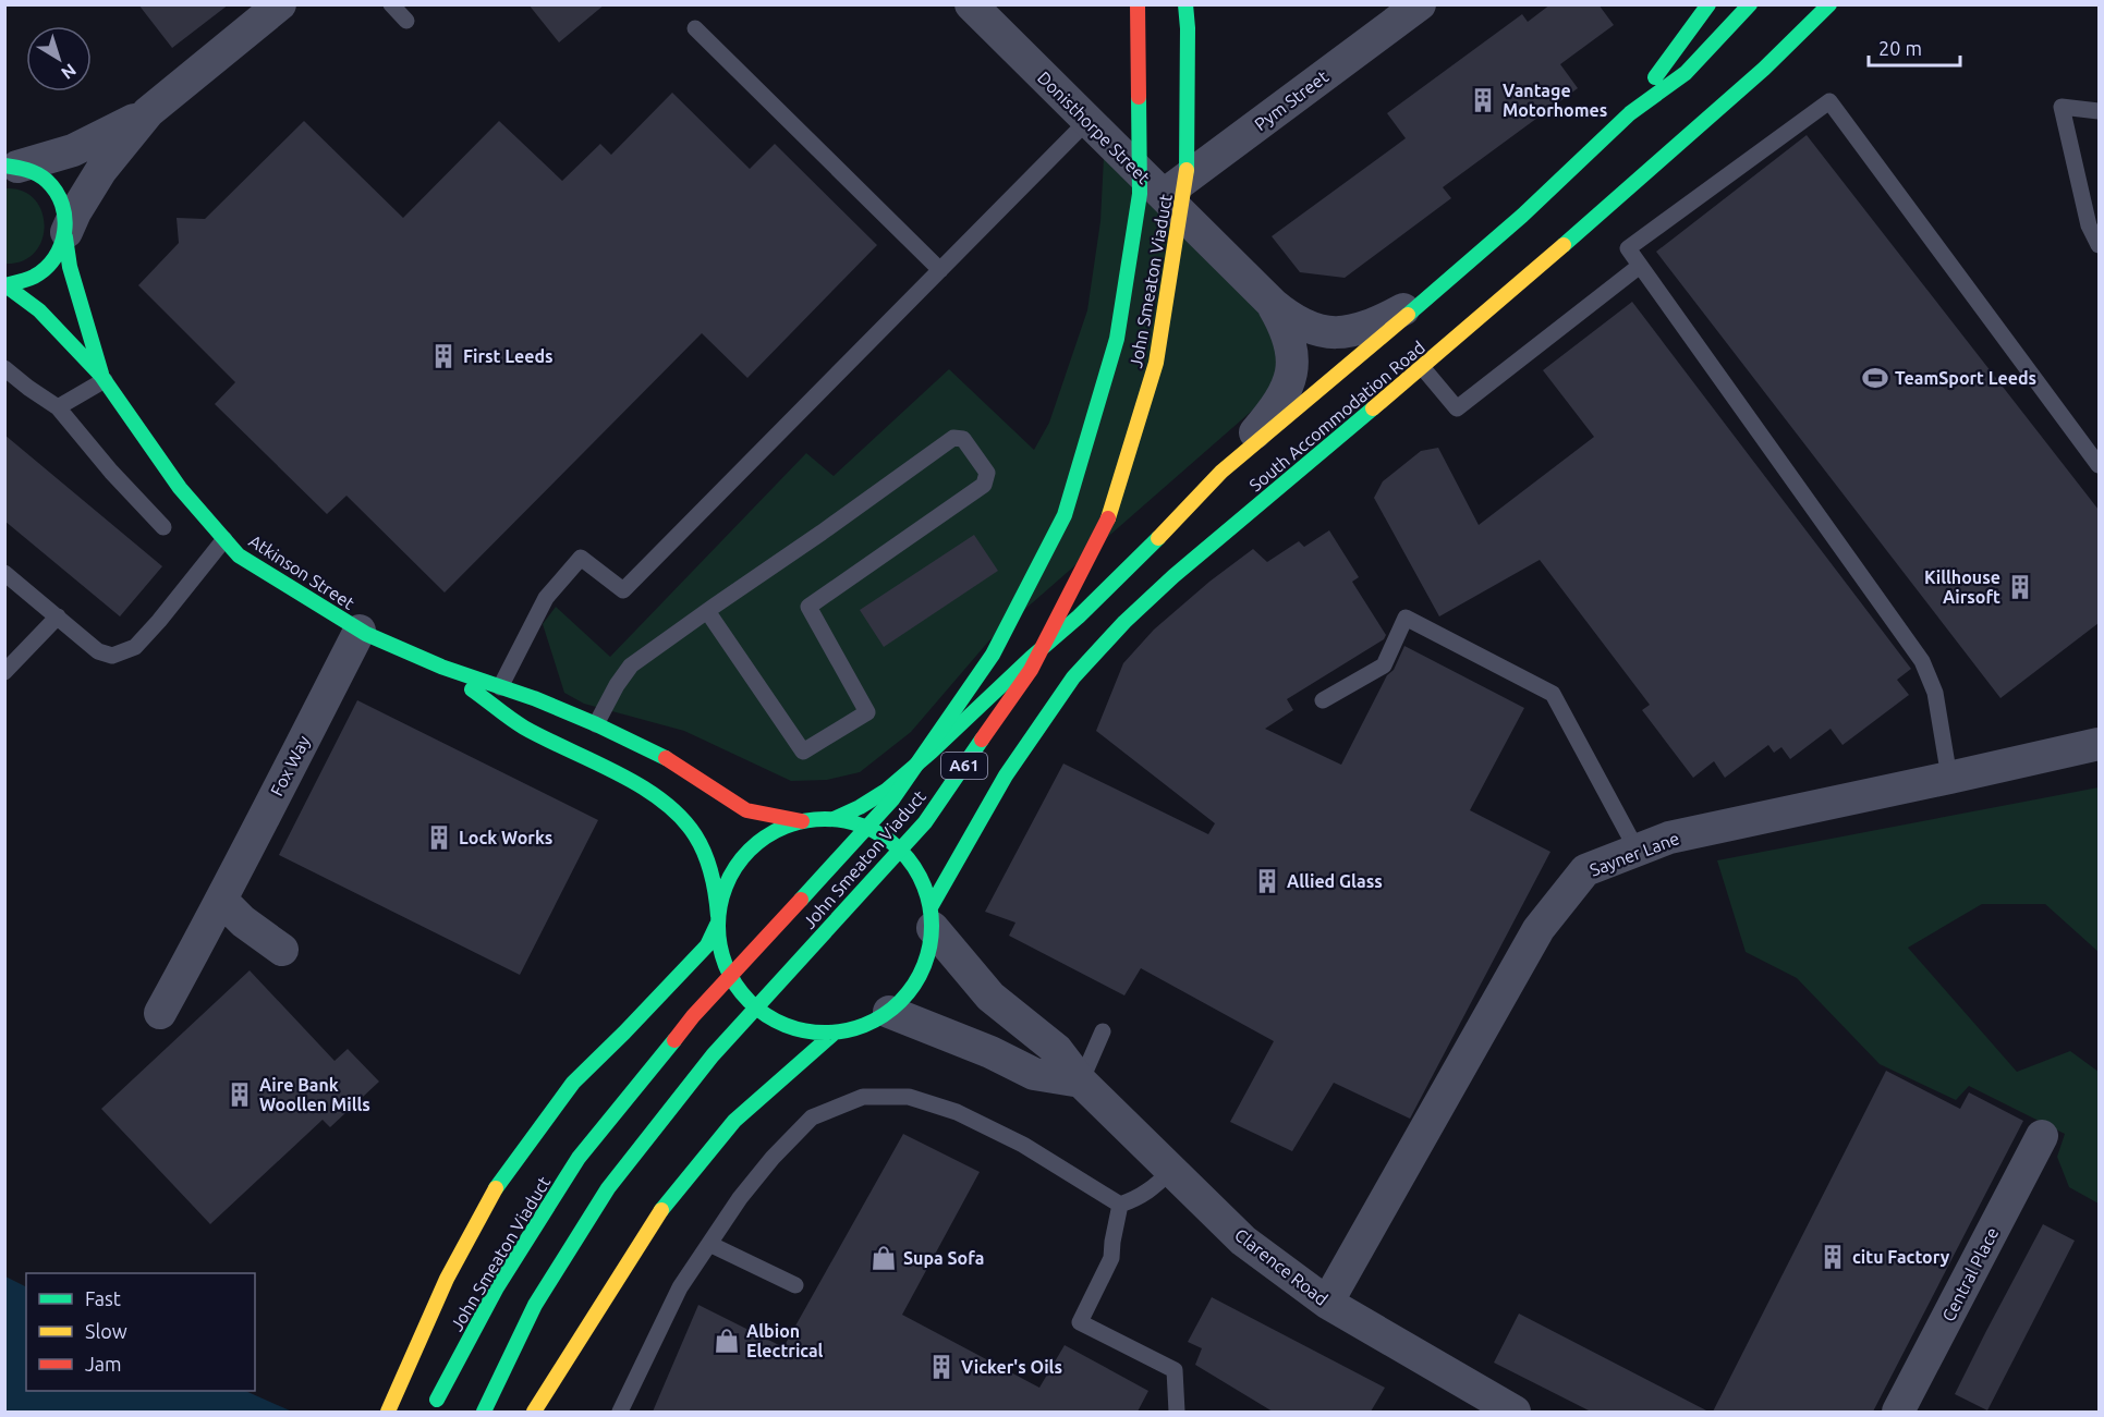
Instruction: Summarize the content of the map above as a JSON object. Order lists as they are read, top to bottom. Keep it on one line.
{"streets":{"main road":["John Smeaton Viaduct","South Accommodation Road","Atkinson Street","A61"],"street":["Pym Street","Donisthorpe Street","Fox Way","Sayner Lane","Clarence Road","Central Place"]},"crossings":[["Pym Street","Donisthorpe Street"],["Donisthorpe Street","South Accommodation Road"],["South Accommodation Road","Atkinson Street"],["South Accommodation Road","Clarence Road"],["Atkinson Street","Fox Way"],["Atkinson Street","Clarence Road"],["Sayner Lane","Clarence Road"]],"places":{"building":["Vantage Motorhomes","First Leeds","Killhouse Airsoft","Lock Works","Allied Glass","Aire Bank Woollen Mills","citu Factory","Vicker's Oils"],"sports":["TeamSport Leeds"],"shop":["Supa Sofa","Albion Electrical"]},"legend":["Fast","Slow","Jam"],"scale_bar":"20 m","north":"bottom right"}
